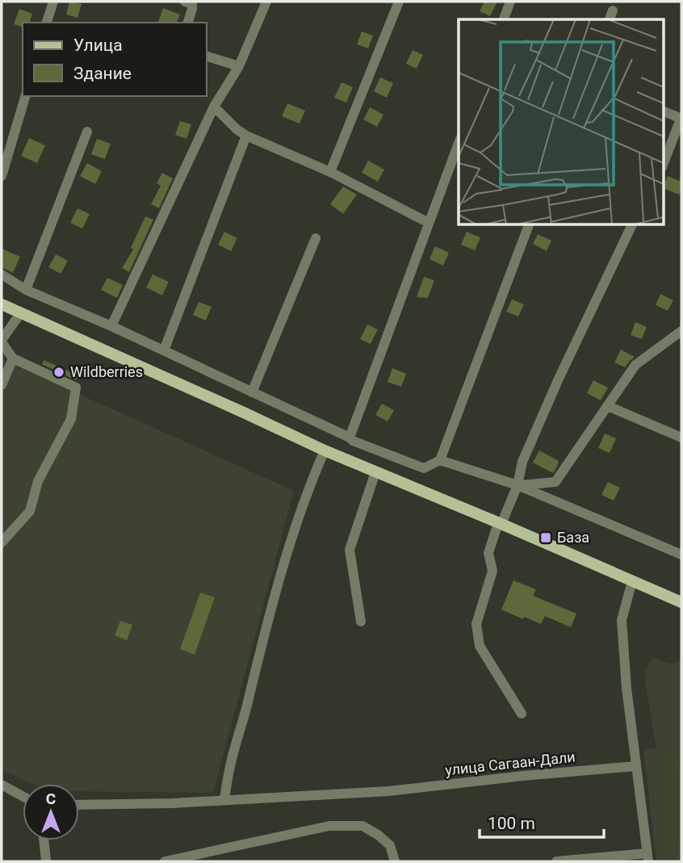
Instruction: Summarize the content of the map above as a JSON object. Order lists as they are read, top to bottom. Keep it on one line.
{"streets":{"street":["улица Сагаан-Дали"]},"places":{"other":["Wildberries"],"transit":["База"]},"legend":["Улица","Здание"],"scale_bar":"100 m","north":"top"}
